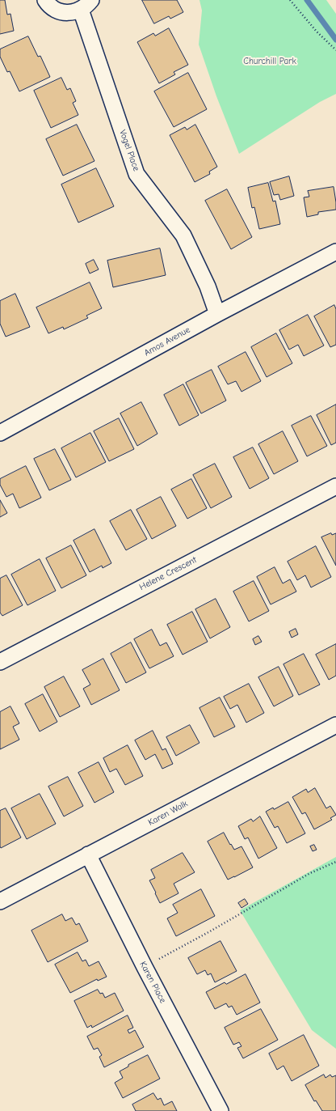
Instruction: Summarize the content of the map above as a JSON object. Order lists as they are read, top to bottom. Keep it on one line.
{"streets":{"street":["Vogel Place","Amos Avenue","Helene Crescent","Karen Walk","Karen Place"]},"crossings":[["Vogel Place","Amos Avenue"],["Karen Walk","Karen Place"]],"parks":["Churchill Park"]}
